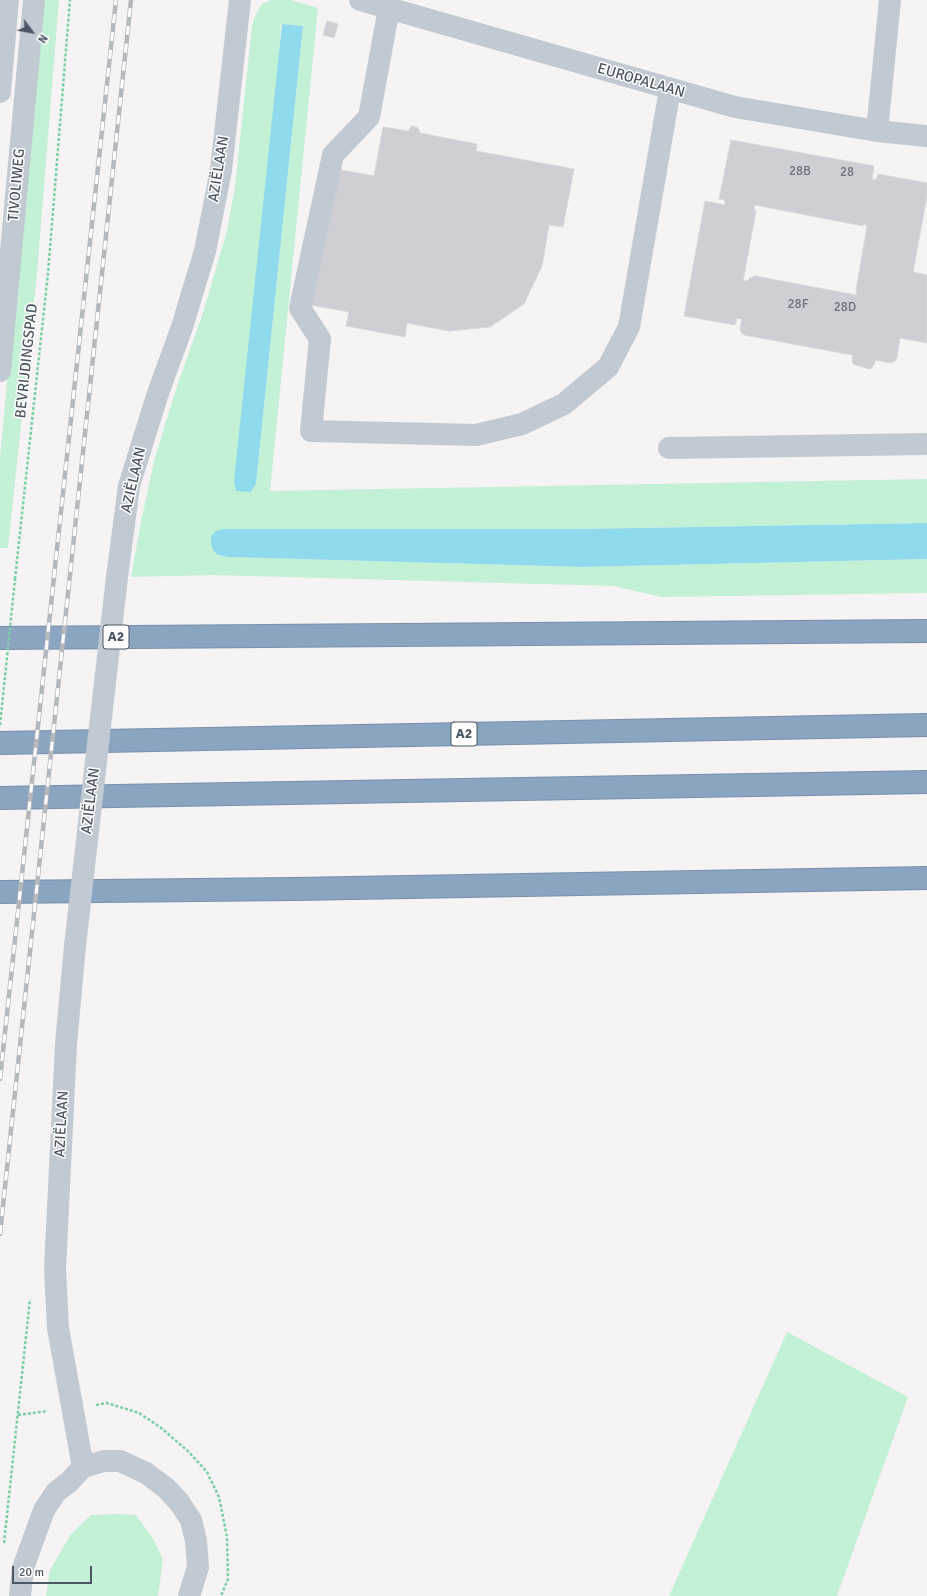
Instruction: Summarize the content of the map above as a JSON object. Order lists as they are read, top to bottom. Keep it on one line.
{"streets":{"highway":["A2"],"street":["EUROPALAAN","AZIËLAAN","TIVOLIWEG"],"path":["BEVRIJDINGSPAD"]},"house_numbers":["28B","28","28F","28D"],"scale_bar":"20 m","north":"bottom right"}
